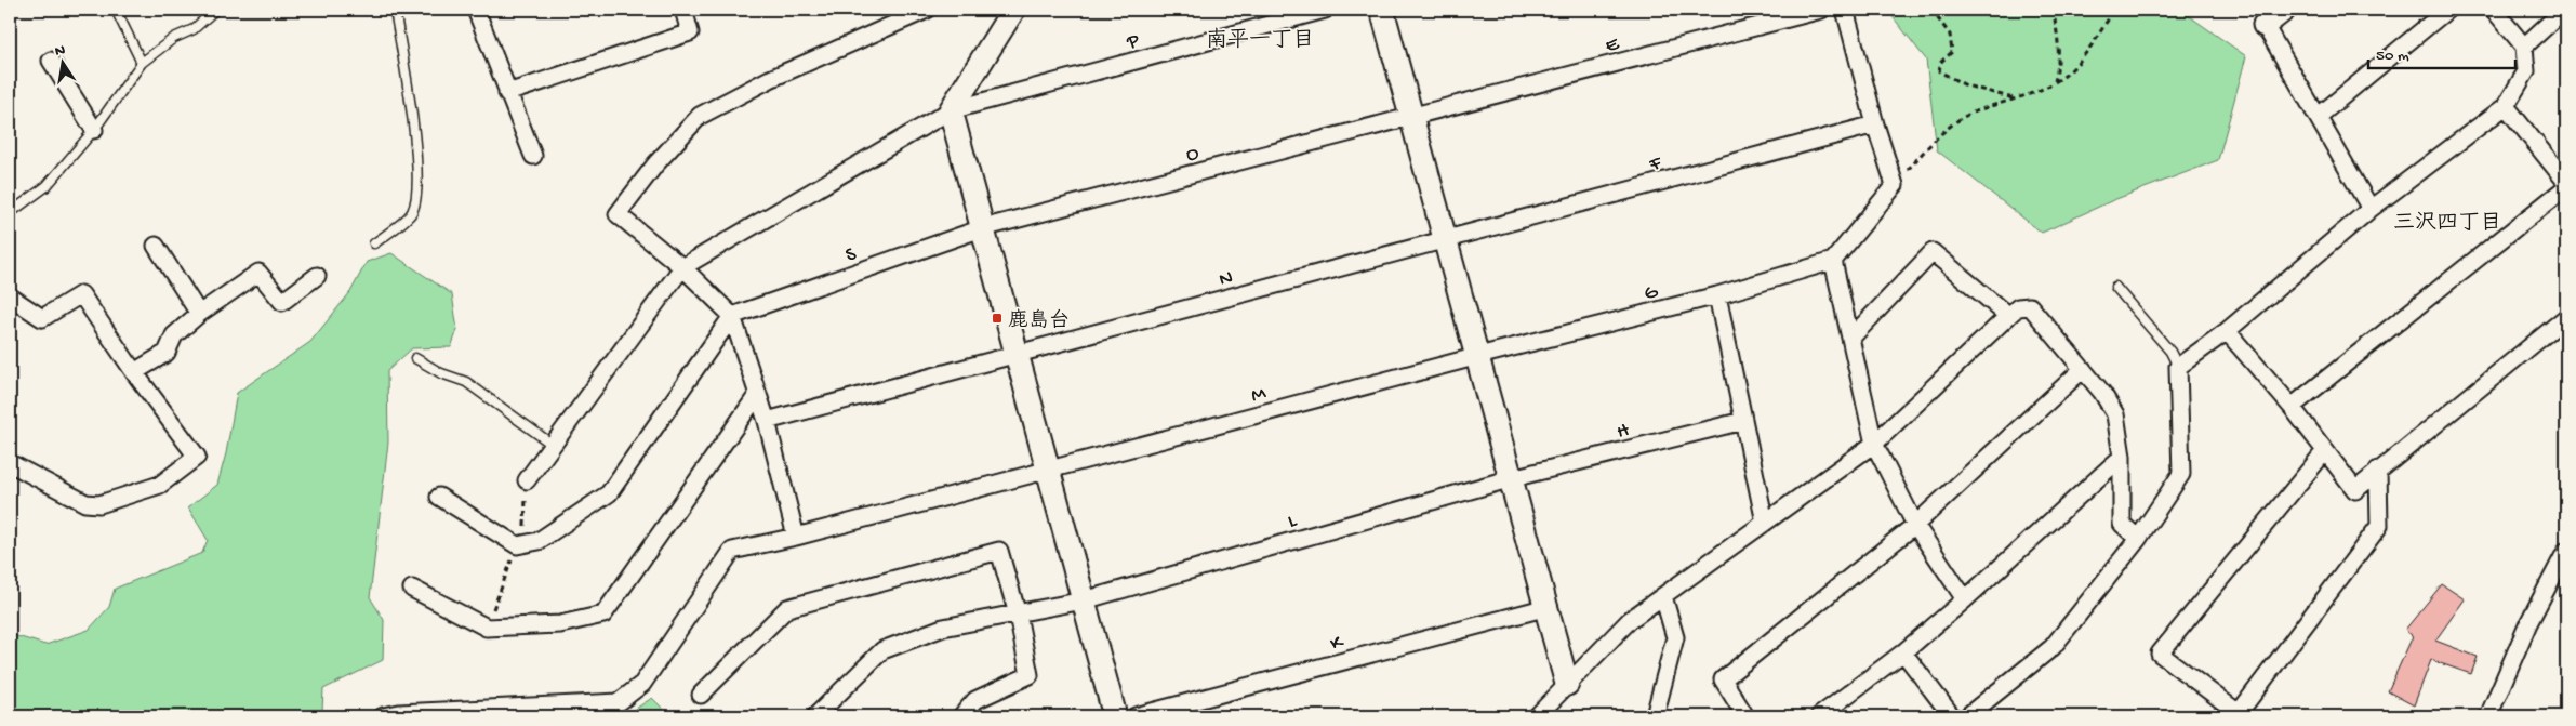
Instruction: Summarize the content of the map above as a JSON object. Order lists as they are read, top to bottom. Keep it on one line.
{"streets":{"street":["P","E","O","F","S","N","G","M","H","L","K"]},"crossings":[["E","O"],["O","S"],["F","N"],["G","M"],["H","L"]],"districts":["南平一丁目","三沢四丁目"],"places":{"transit":["鹿島台"]},"scale_bar":"50 m","north":"top"}
